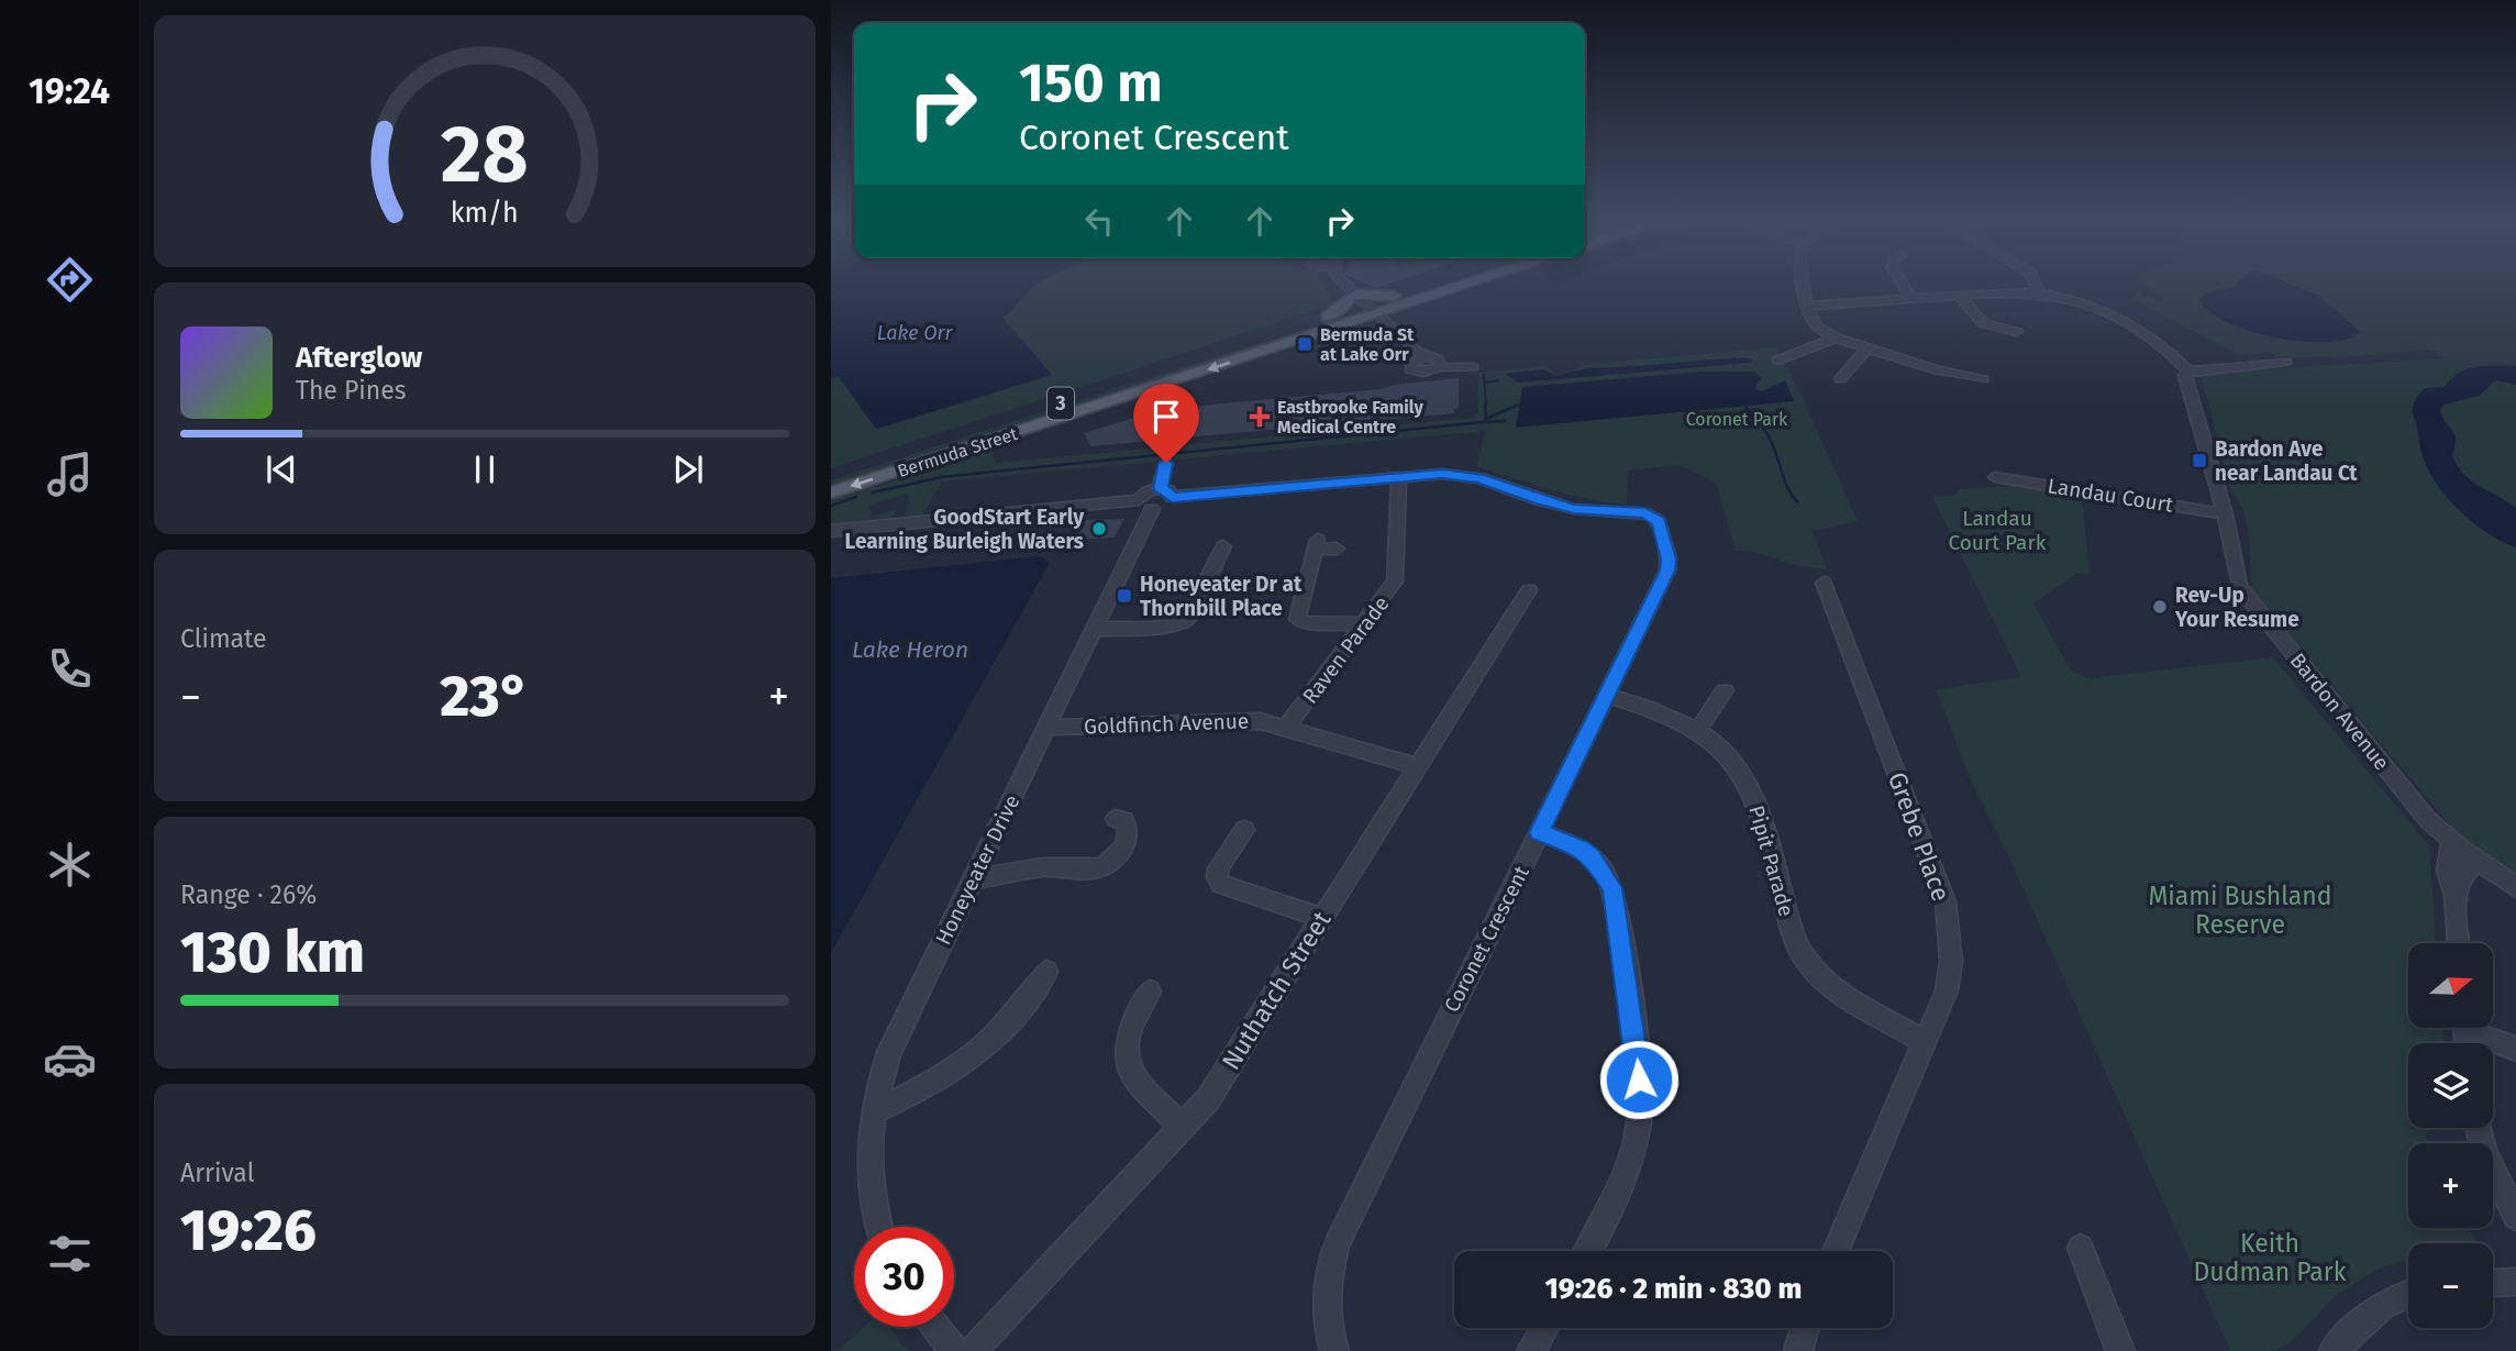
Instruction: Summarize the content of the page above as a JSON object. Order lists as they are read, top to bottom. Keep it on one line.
{"streets":{"main road":["3","Bermuda Street"],"street":["Landau Court","Raven Parade","Bardon Avenue","Goldfinch Avenue","Grebe Place","Pipit Parade","Honeyeater Drive","Coronet Crescent","Nuthatch Street"]},"crossings":[["Landau Court","Bardon Avenue"],["Raven Parade","Goldfinch Avenue"],["Raven Parade","Coronet Crescent"],["Goldfinch Avenue","Honeyeater Drive"],["Goldfinch Avenue","Nuthatch Street"],["Grebe Place","Pipit Parade"],["Pipit Parade","Coronet Crescent"]],"water":["Lake Orr","Lake Heron"],"parks":["Coronet Park","Landau Court Park","Miami Bushland Reserve","Keith Dudman Park"],"places":{"transit":["Bermuda St at Lake Orr","Bardon Ave near Landau Ct","Honeyeater Dr at Thornbill Place"],"health":["Eastbrooke Family Medical Centre"],"other":["GoodStart Early Learning Burleigh Waters","Rev-Up Your Resume"]},"north":"right","page":{"tabs":"19:24","turn":["150 m","Coronet Crescent"],"song":["Afterglow","The Pines"],"tile":["Climate",["Range · 26%","130 km"],["Arrival","19:26"]],"heat":["−","23°","+"],"map_buttons":["+","−"],"limit":"30","trip":"19:26 · 2 min · 830 m","gauge":["28","km/h"]}}
